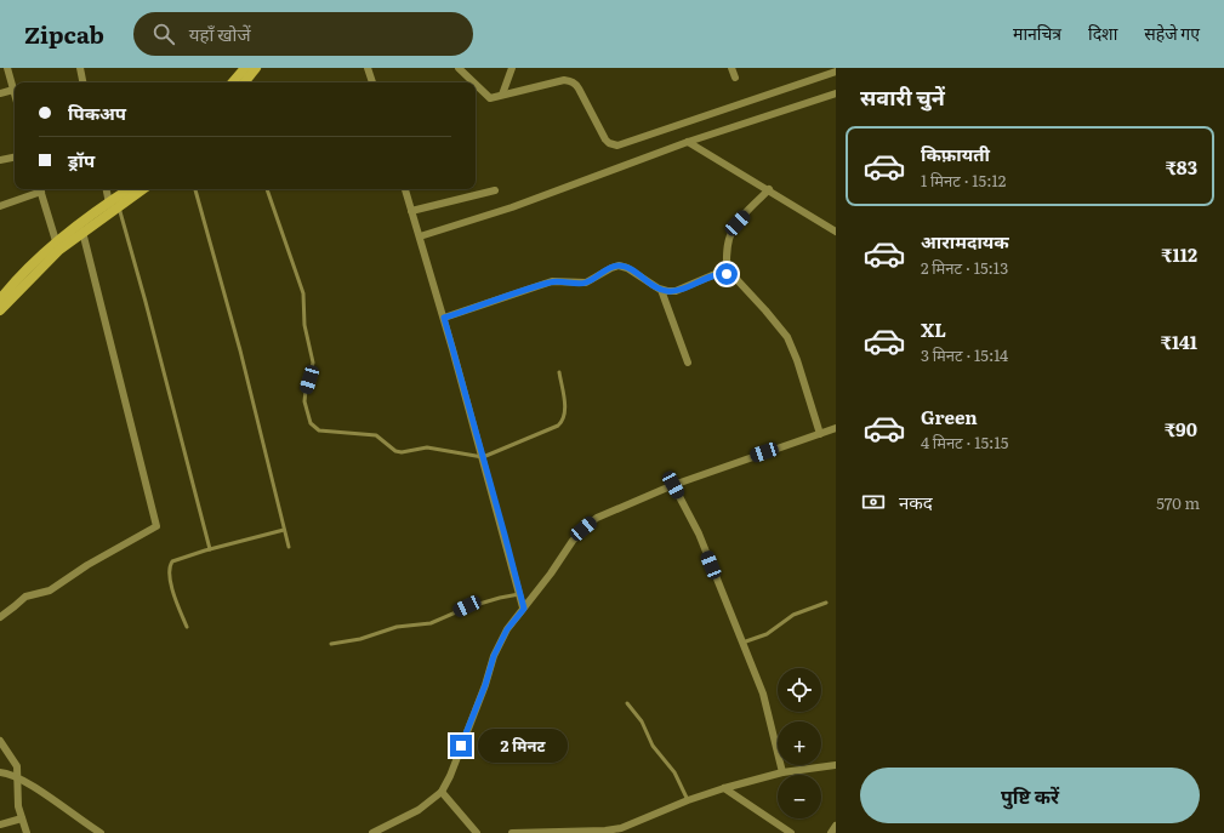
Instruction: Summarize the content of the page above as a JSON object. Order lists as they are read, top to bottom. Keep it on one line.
{"page":{"header":"Zipcab","search":"यहाँ खोजें","nav":["मानचित्र","दिशा","सहेजे गए"],"heading":"सवारी चुनें","banner":["पिकअप","ड्रॉप"],"list":[{"name":"किफ़ायती","note":"1 मिनट · 15:12","value":"₹83"},{"name":"आरामदायक","note":"2 मिनट · 15:13","value":"₹112"},{"name":"XL","note":"3 मिनट · 15:14","value":"₹141"},{"name":"Green","note":"4 मिनट · 15:15","value":"₹90"}],"pay":["नकद","570 m"],"map_buttons":["+","−"],"bubble":"2 मिनट","buttons":"पुष्टि करें"}}
